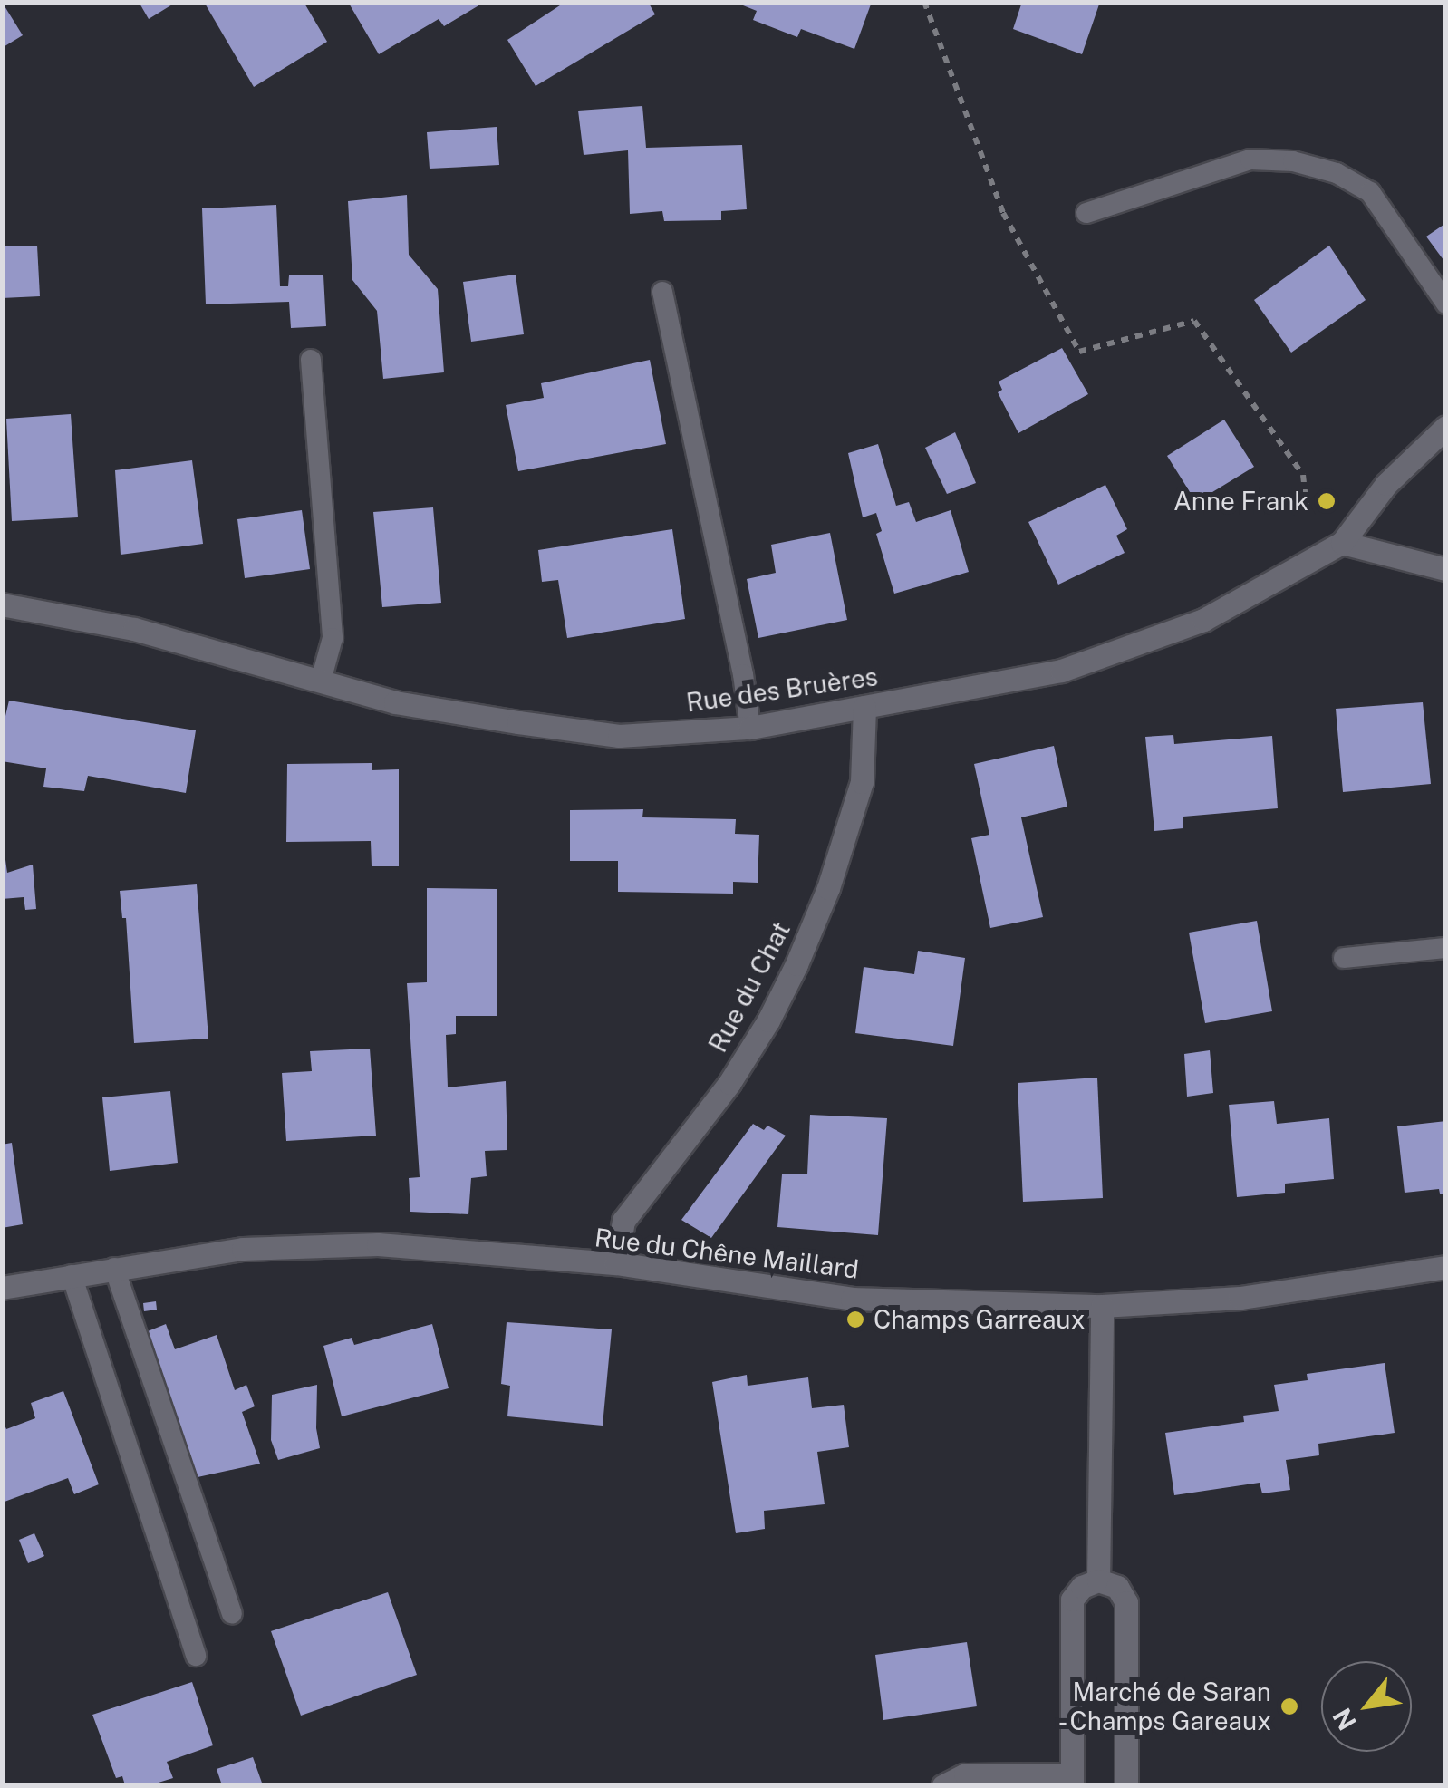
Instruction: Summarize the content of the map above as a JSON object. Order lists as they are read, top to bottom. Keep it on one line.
{"streets":{"street":["Rue des Bruères","Rue du Chat","Rue du Chêne Maillard"]},"crossings":[["Rue des Bruères","Rue du Chat"],["Rue du Chat","Rue du Chêne Maillard"]],"places":["Anne Frank","Champs Garreaux","Marché de Saran - Champs Gareaux"],"north":"bottom left"}
